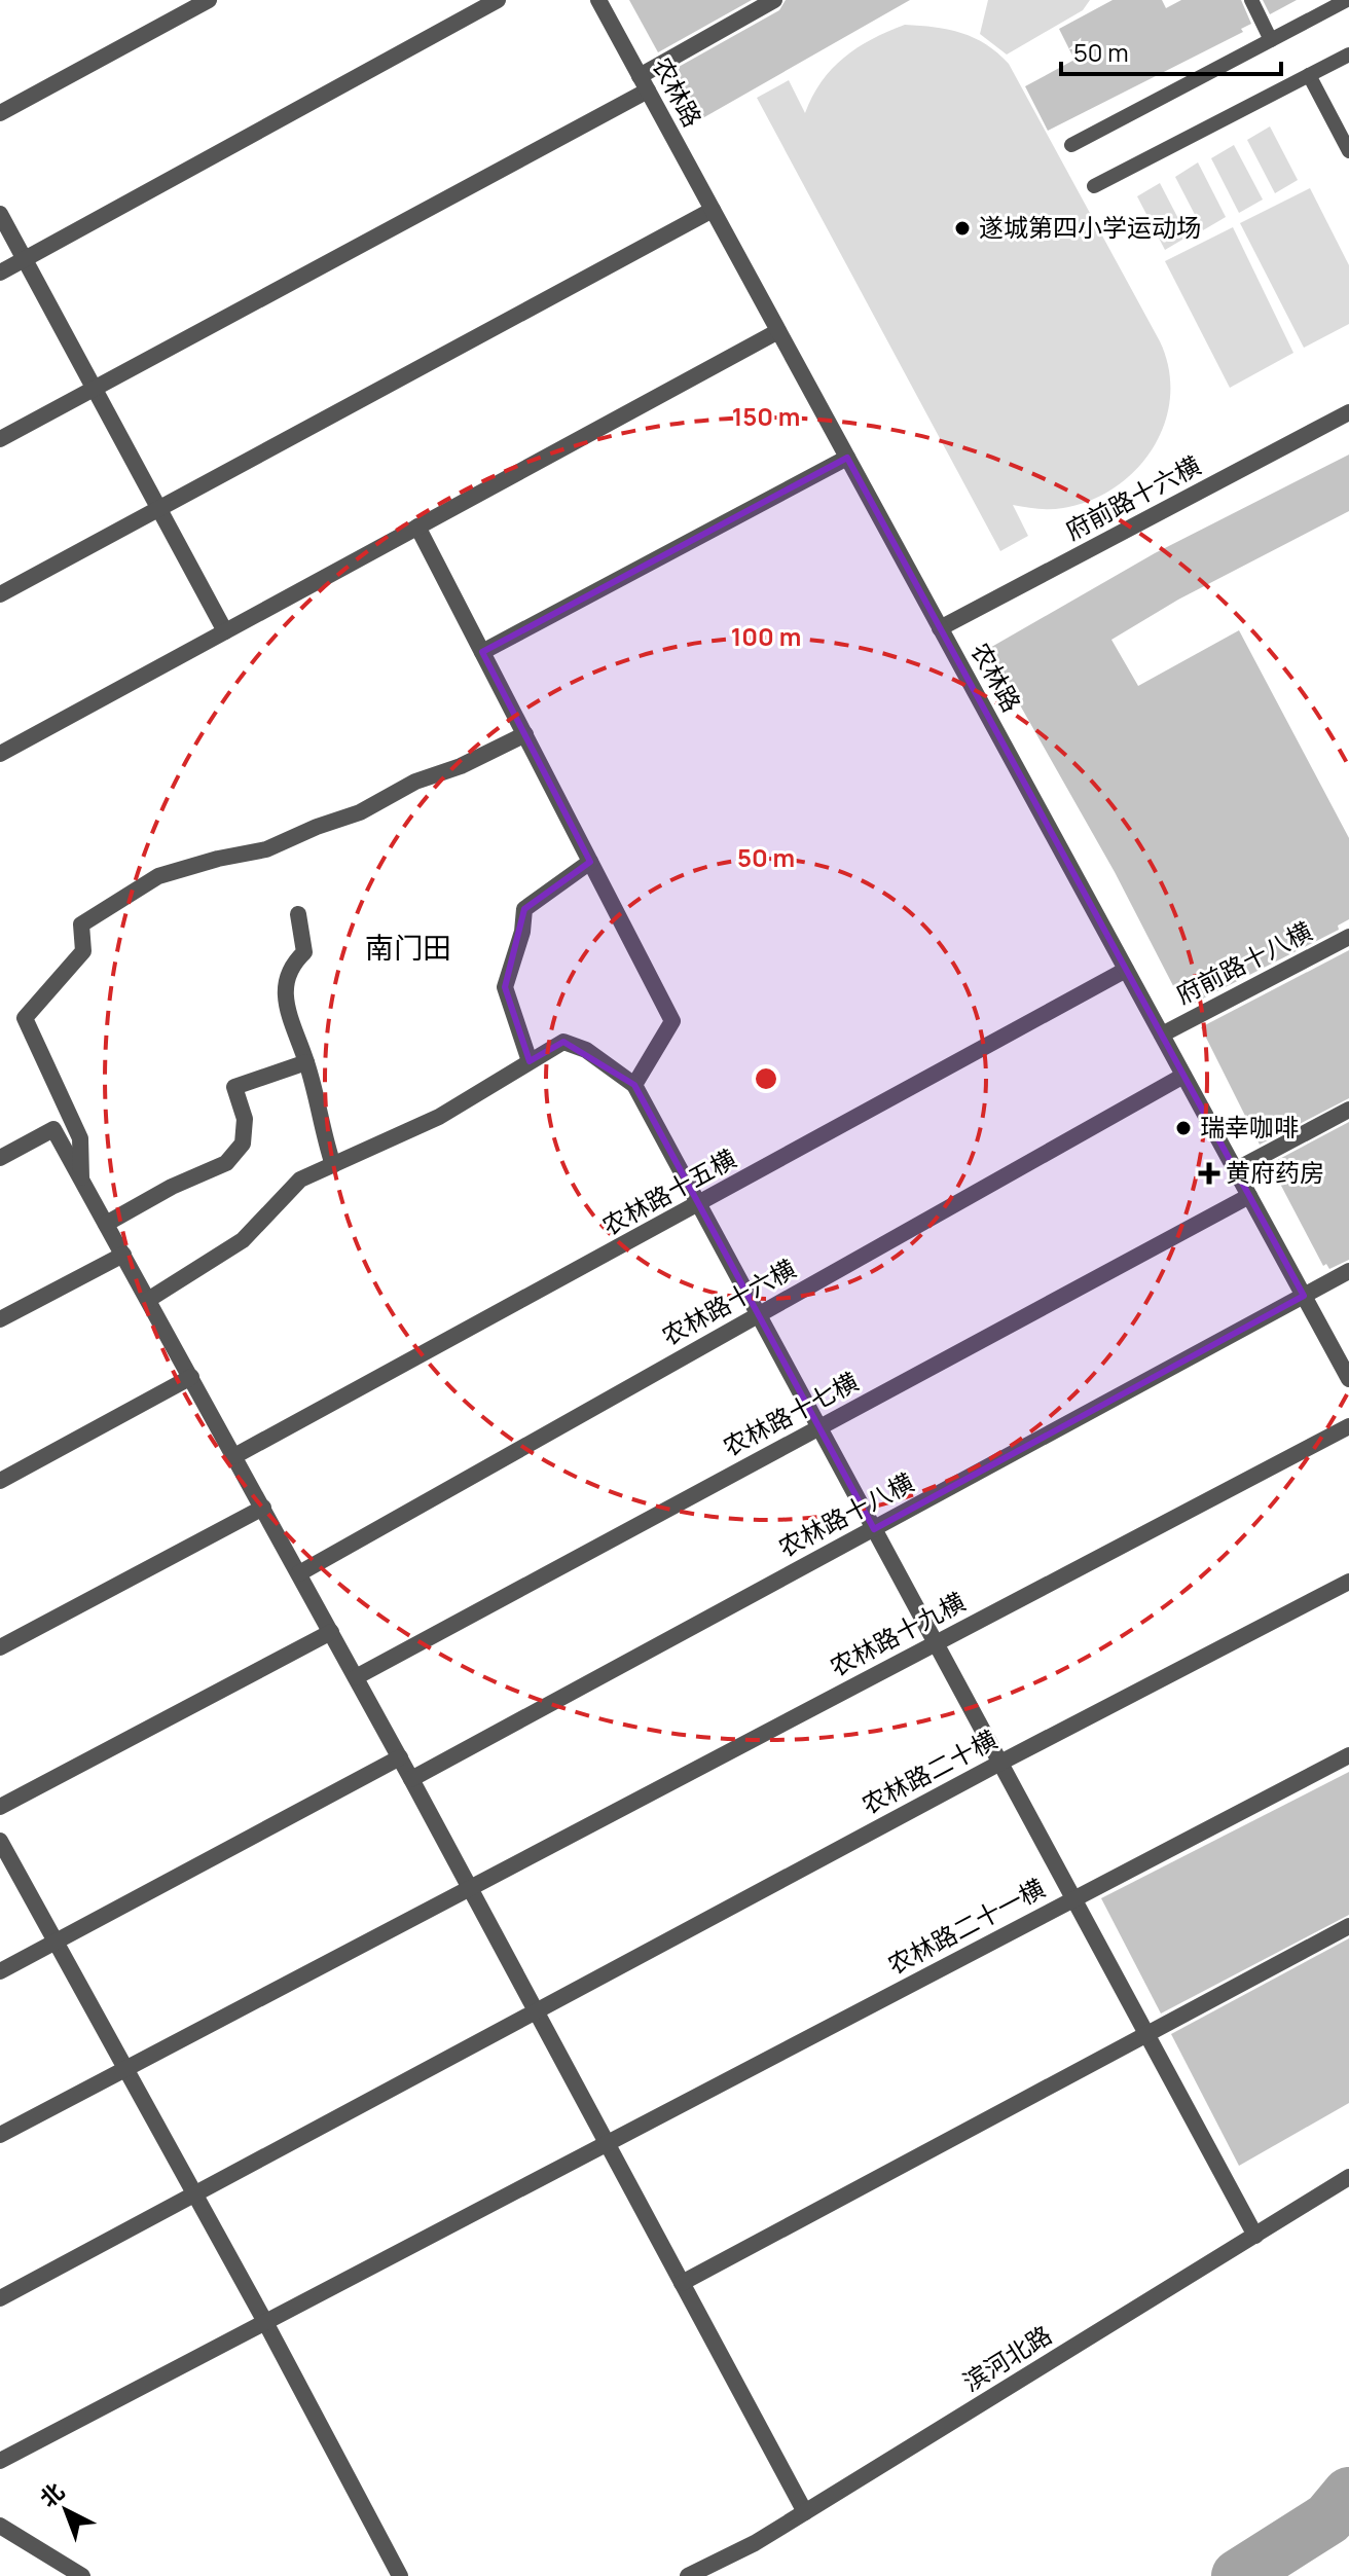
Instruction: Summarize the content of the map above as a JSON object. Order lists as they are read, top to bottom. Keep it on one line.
{"streets":{"street":["农林路","府前路十六横","府前路十八横","农林路十五横","农林路十六横","农林路十七横","农林路十八横","农林路十九横","农林路二十横","农林路二十一横","滨河北路"]},"crossings":[["农林路","府前路十六横"],["农林路","府前路十八横"],["农林路","农林路十五横"],["农林路","农林路十六横"],["农林路","农林路十七横"],["农林路","农林路十八横"]],"districts":["南门田"],"places":{"other":["遂城第四小学运动场","瑞幸咖啡"],"health":["黄府药房"]},"scale_bar":"50 m","north":"top left","rings":["150 m","100 m","50 m"]}
